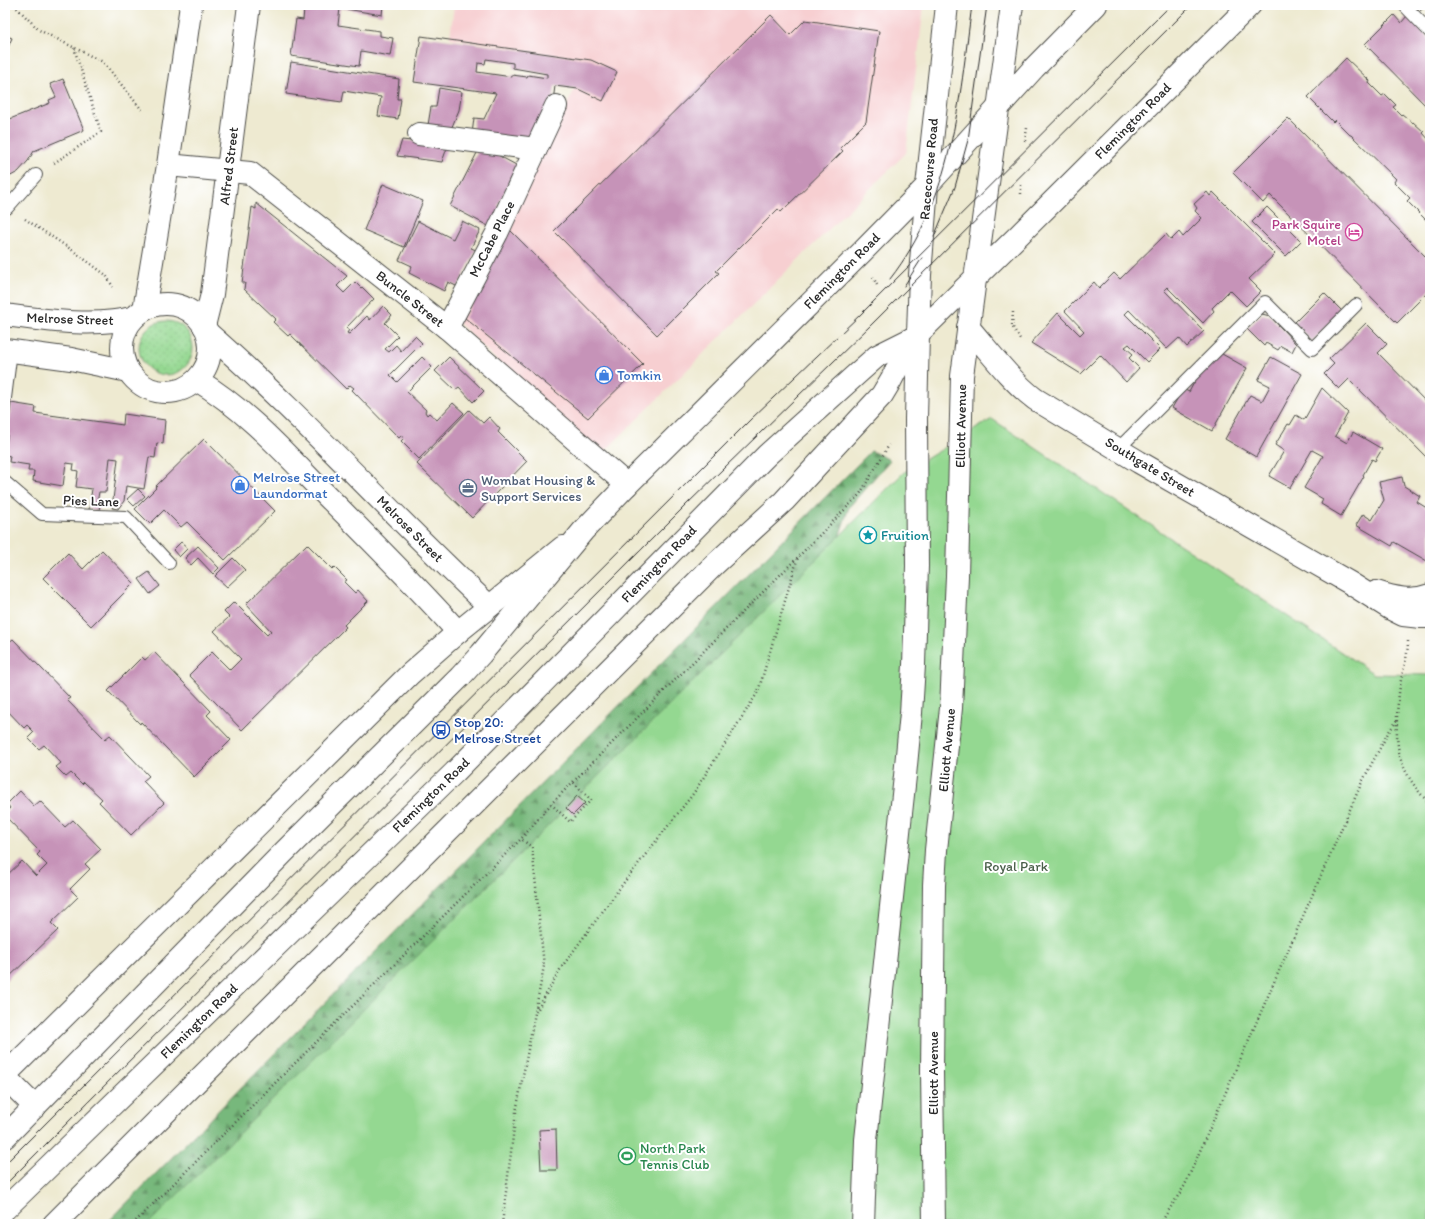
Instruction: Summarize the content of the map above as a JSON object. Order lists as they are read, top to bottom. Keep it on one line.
{"streets":{"main road":["Flemington Road","Alfred Street","Racecourse Road","McCabe Place","Buncle Street","Melrose Street","Elliott Avenue","Southgate Street"],"lane":["Pies Lane"]},"crossings":[["Flemington Road","Racecourse Road"],["Flemington Road","Buncle Street"],["Flemington Road","Melrose Street"],["Flemington Road","Elliott Avenue"],["Alfred Street","Buncle Street"],["Alfred Street","Melrose Street"],["McCabe Place","Buncle Street"],["Elliott Avenue","Southgate Street"]],"parks":["Royal Park"],"places":{"hotel":["Park Squire Motel"],"shop":["Tomkin","Melrose Street Laundormat"],"office":["Wombat Housing & Support Services"],"place":["Fruition"],"bus stop":["Stop 20: Melrose Street"],"sports":["North Park Tennis Club"]}}
